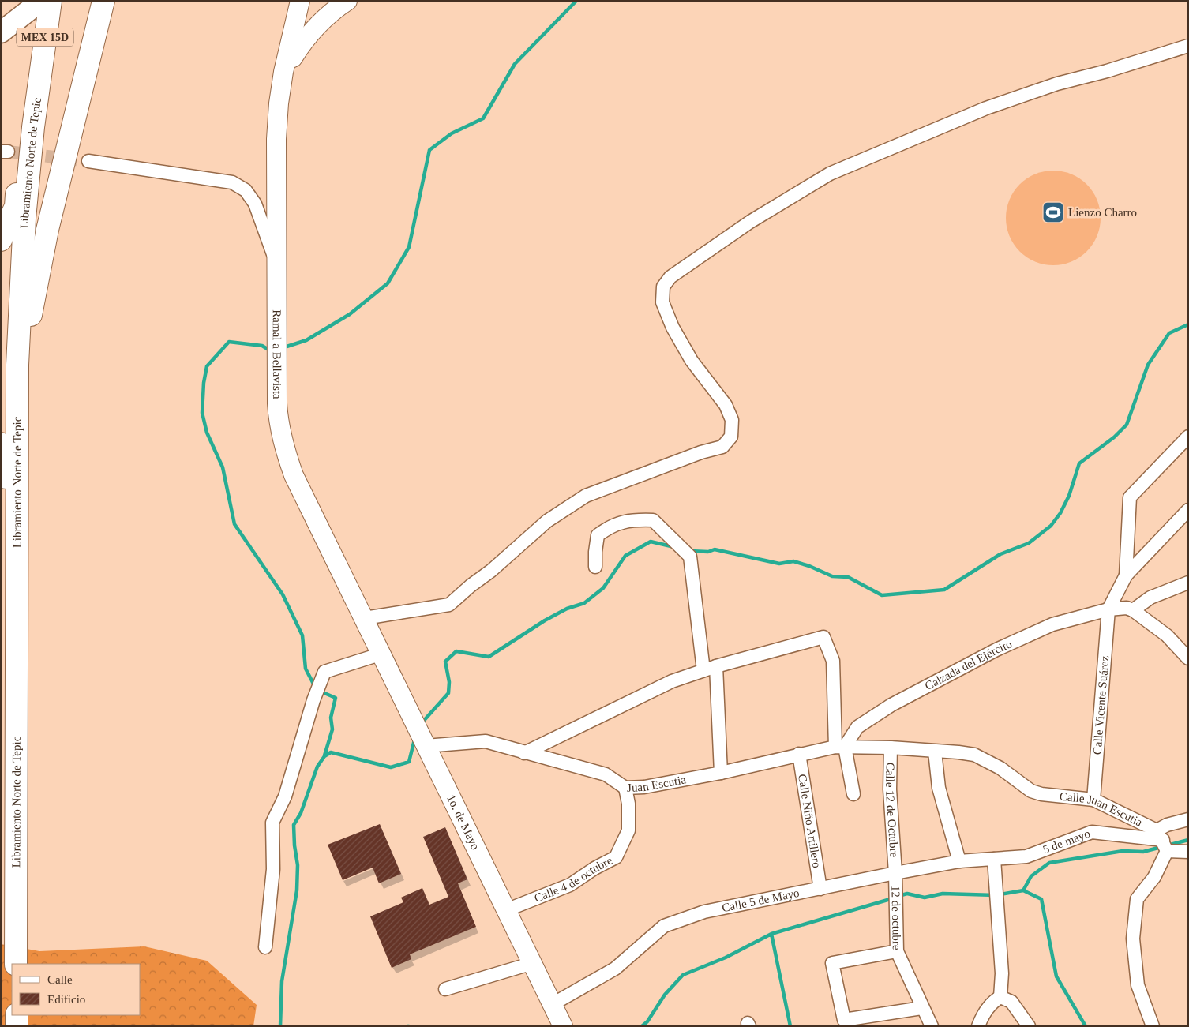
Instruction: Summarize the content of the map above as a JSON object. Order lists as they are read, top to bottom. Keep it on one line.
{"streets":{"highway":["MEX 15D","Libramiento Norte de Tepic"],"street":["Ramal a Bellavista","Calzada del Ejército","Calle Vicente Suárez","Juan Escutia","Calle 12 de Octubre","Calle Juan Escutia","Calle Niño Artillero","1o. de Mayo","5 de mayo","Calle 4 de octubre","Calle 5 de Mayo","12 de octubre"]},"crossings":[["Ramal a Bellavista","1o. de Mayo"],["Calzada del Ejército","Calle Vicente Suárez"],["Calzada del Ejército","Juan Escutia"],["Calzada del Ejército","Calle Juan Escutia"],["Calle Vicente Suárez","Calle Juan Escutia"],["Juan Escutia","Calle Juan Escutia"],["Juan Escutia","Calle Niño Artillero"],["Juan Escutia","1o. de Mayo"],["Juan Escutia","Calle 4 de octubre"],["Calle 12 de Octubre","Calle Juan Escutia"],["Calle 12 de Octubre","Calle 5 de Mayo"],["Calle 12 de Octubre","12 de octubre"],["Calle Juan Escutia","5 de mayo"],["Calle Niño Artillero","Calle 5 de Mayo"],["1o. de Mayo","Calle 4 de octubre"],["1o. de Mayo","Calle 5 de Mayo"],["5 de mayo","Calle 5 de Mayo"],["Calle 5 de Mayo","12 de octubre"]],"places":{"sports":["Lienzo Charro"]},"legend":["Calle","Edificio"]}
